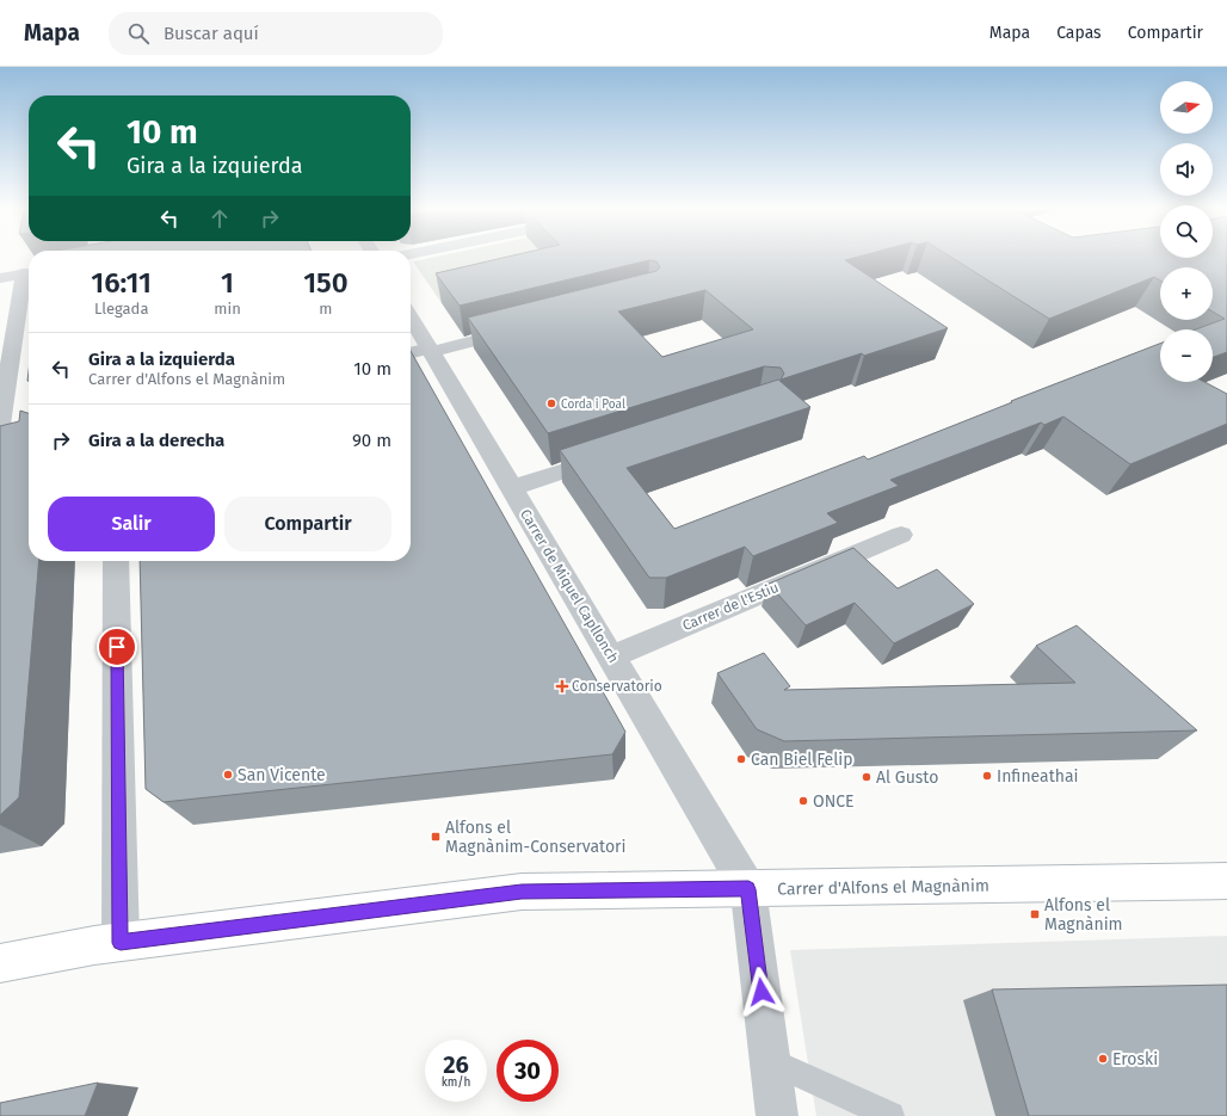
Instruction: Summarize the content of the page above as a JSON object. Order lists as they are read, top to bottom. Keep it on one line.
{"streets":{"main road":["Carrer d'Alfons el Magnànim"],"street":["Carrer de Miquel Capllonch","Carrer de l'Estiu"]},"crossings":[["Carrer de Miquel Capllonch","Carrer de l'Estiu"],["Carrer de Miquel Capllonch","Carrer d'Alfons el Magnànim"]],"places":{"other":["Corda i Poal","Can Biel Felip","San Vicente","Infineathai","Al Gusto","ONCE","Eroski"],"health":["Conservatorio"],"transit":["Alfons el Magnànim-Conservatori","Alfons el Magnànim"]},"north":"right","page":{"header":"Mapa","search":"Buscar aquí","nav":["Mapa","Capas","Compartir"],"map_buttons":["+","−"],"turn":["10 m","Gira a la izquierda"],"eta":["16:11","Llegada","1","min","150","m"],"list":[{"name":"Gira a la izquierda","note":"Carrer d'Alfons el Magnànim","value":"10 m"},{"name":"Gira a la derecha","value":"90 m"}],"buttons":["Salir","Compartir"],"speed":"26 km/h","limit":"30"}}
